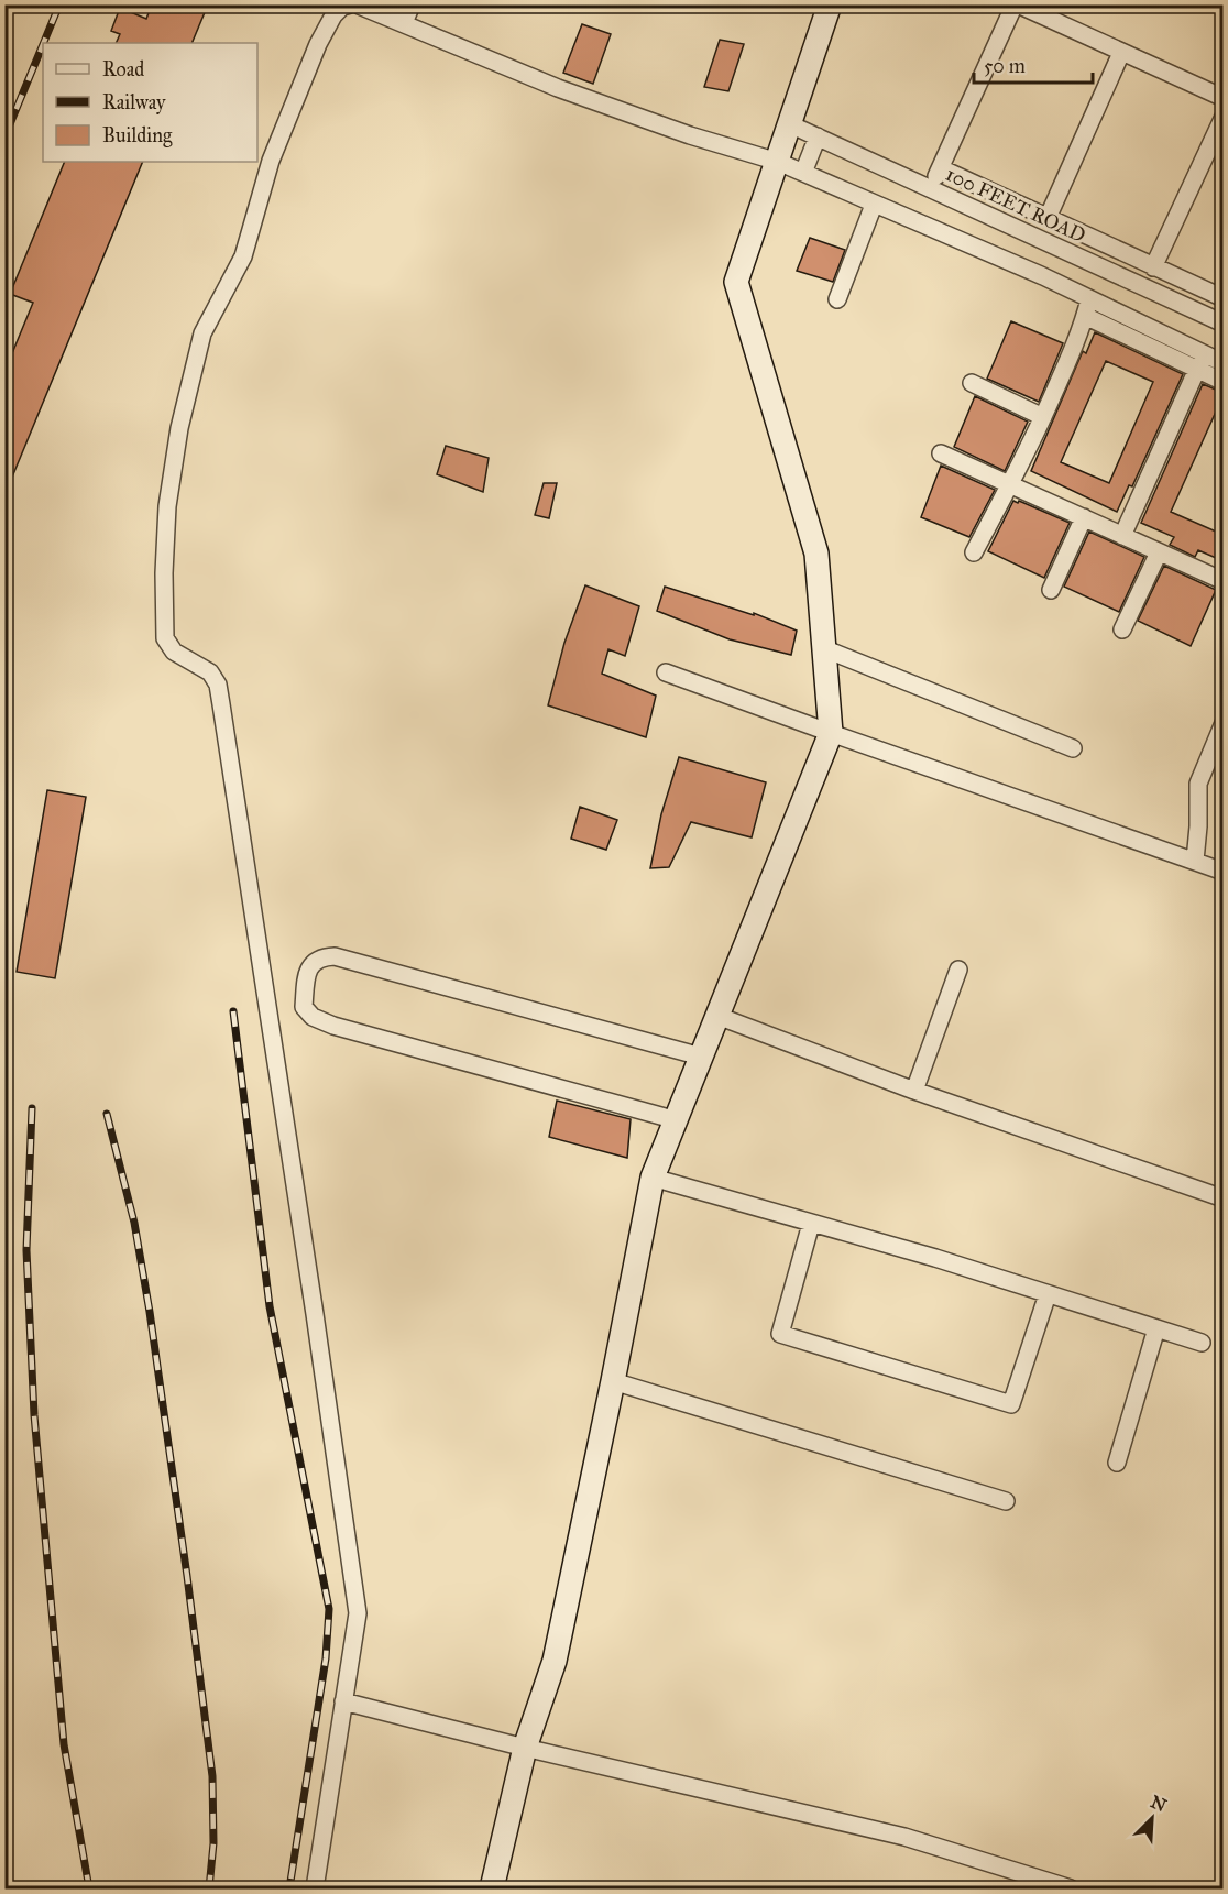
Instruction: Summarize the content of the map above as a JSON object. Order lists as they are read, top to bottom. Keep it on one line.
{"streets":{"street":["100 FEET ROAD"]},"legend":["Road","Railway","Building"],"scale_bar":"50 m","north":"top right"}
